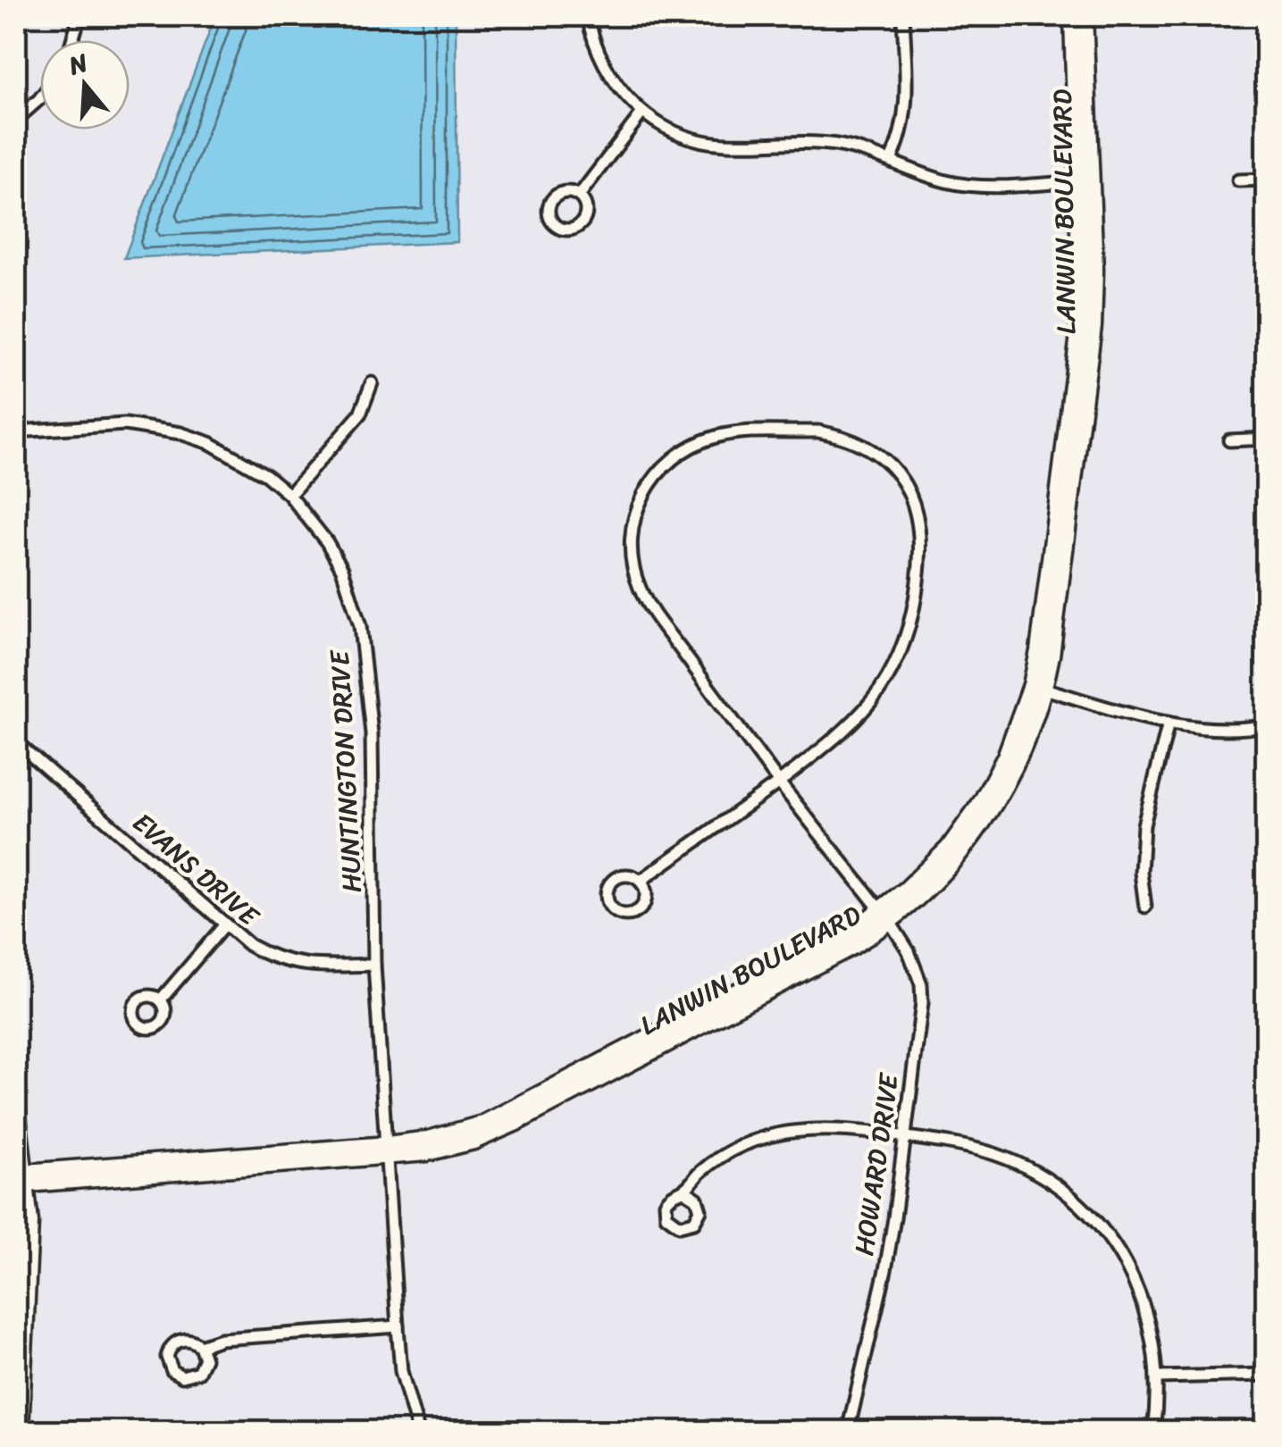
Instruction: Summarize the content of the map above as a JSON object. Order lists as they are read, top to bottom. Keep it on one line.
{"streets":{"street":["LANWIN BOULEVARD","HUNTINGTON DRIVE","EVANS DRIVE","HOWARD DRIVE"]},"crossings":[["LANWIN BOULEVARD","HUNTINGTON DRIVE"],["LANWIN BOULEVARD","HOWARD DRIVE"],["HUNTINGTON DRIVE","EVANS DRIVE"]],"north":"top"}
